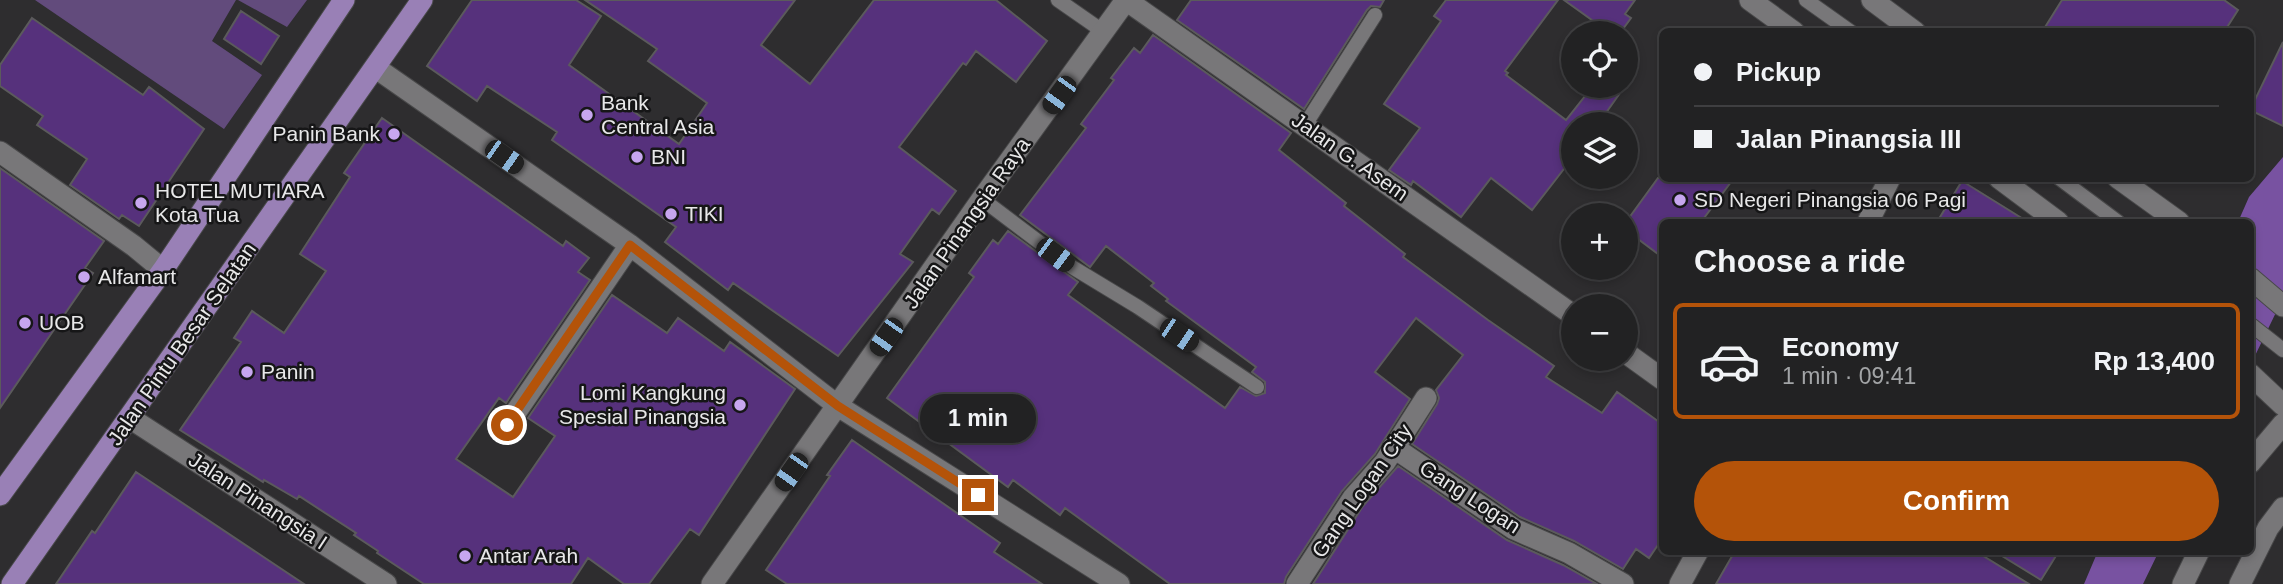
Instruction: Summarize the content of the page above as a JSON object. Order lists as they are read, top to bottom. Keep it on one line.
{"streets":{"main road":["Jalan Pintu Besar Selatan"],"street":["Jalan G. Asem","Jalan Pinangsia Raya","Gang Logan City","Gang Logan","Jalan Pinangsia I"]},"crossings":[["Jalan G. Asem","Jalan Pinangsia Raya"],["Jalan Pintu Besar Selatan","Jalan Pinangsia I"],["Gang Logan City","Gang Logan"]],"places":["Bank Central Asia","Panin Bank","BNI","SD Negeri Pinangsia 06 Pagi","HOTEL MUTIARA Kota Tua","TIKI","Alfamart","UOB","Panin","Lomi Kangkung Spesial Pinangsia","Antar Arah"],"page":{"map_buttons":["+","−"],"banner":["Pickup","Jalan Pinangsia III"],"heading":"Choose a ride","list":[{"name":"Economy","note":"1 min · 09:41","value":"Rp 13,400"}],"bubble":"1 min","buttons":"Confirm"}}
